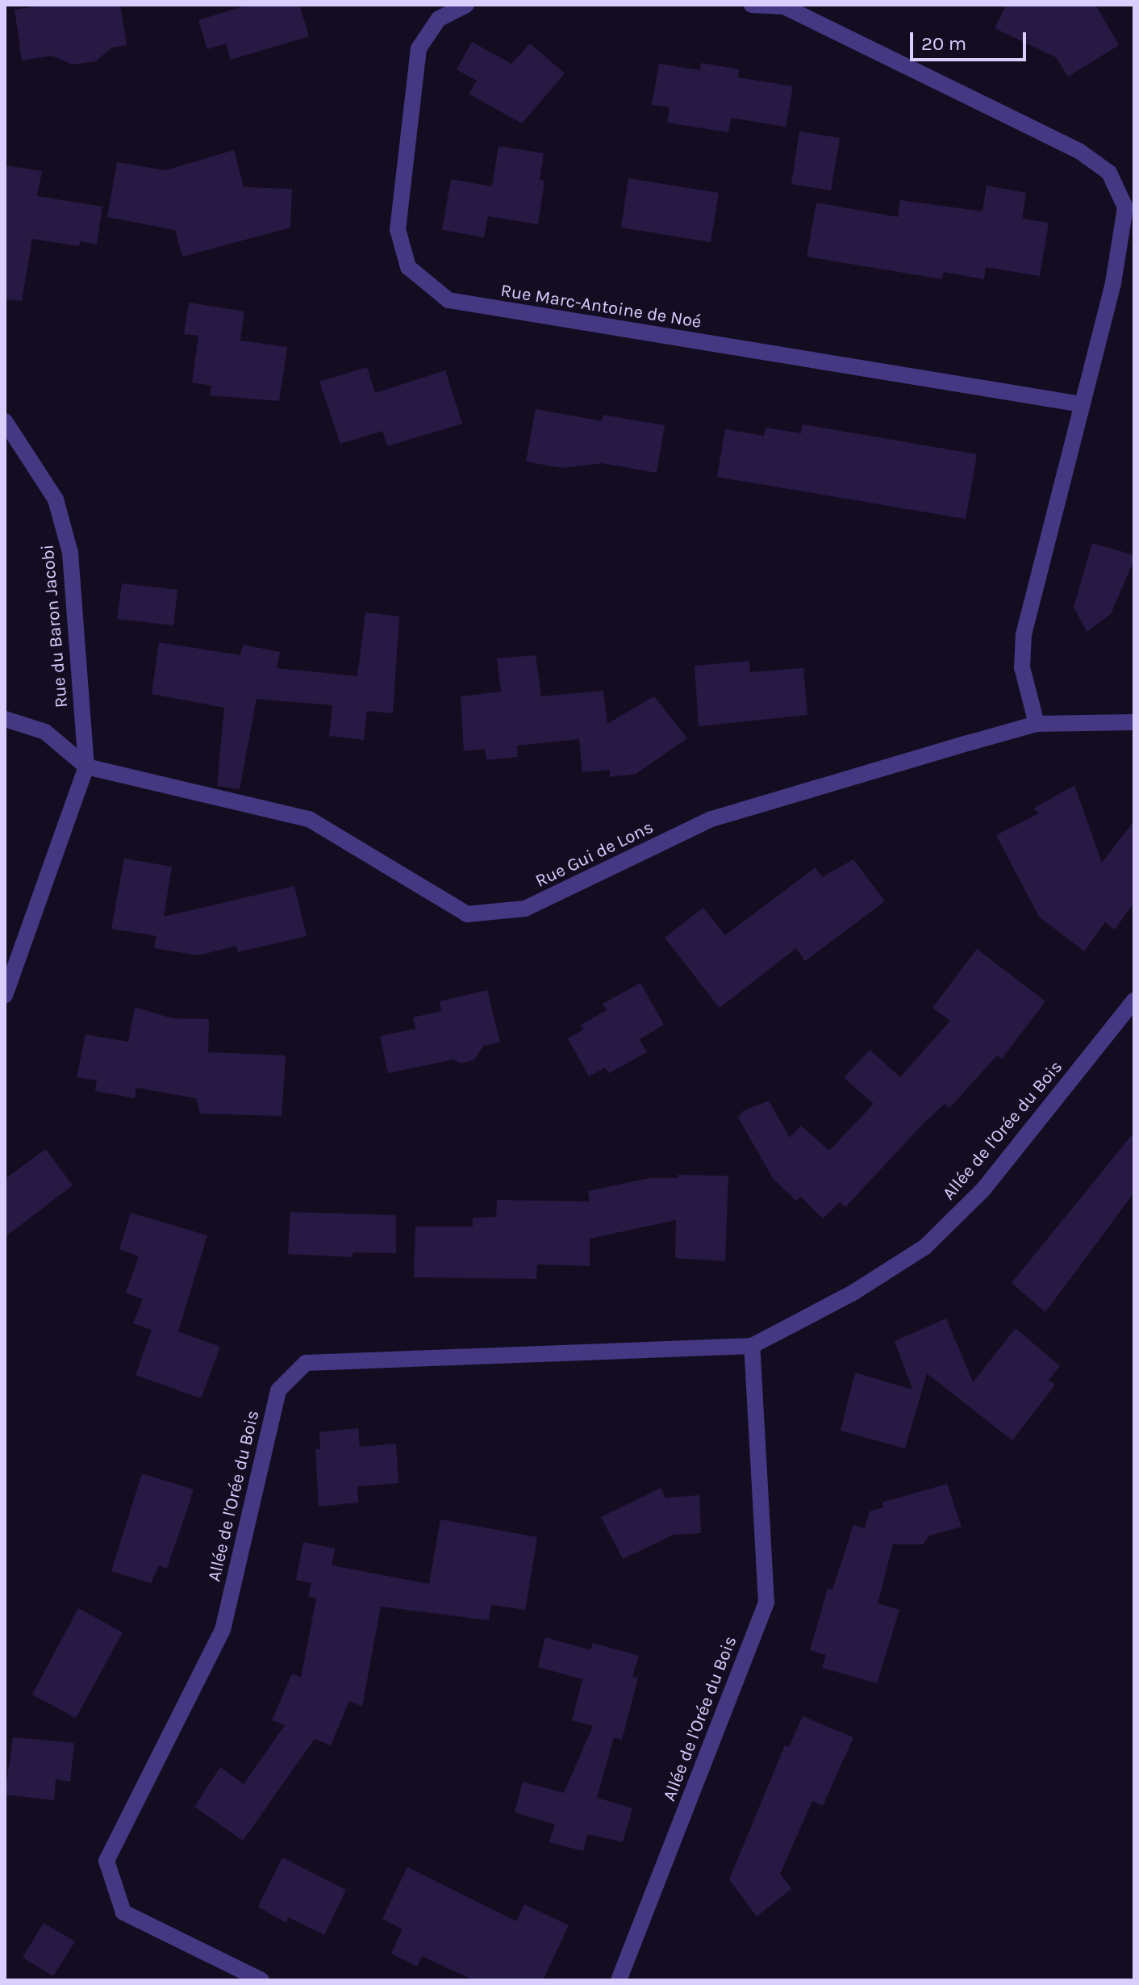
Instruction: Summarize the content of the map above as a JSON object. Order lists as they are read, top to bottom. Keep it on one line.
{"streets":{"street":["Rue Marc-Antoine de Noé","Rue du Baron Jacobi","Rue Gui de Lons","Allée de l'Orée du Bois"]},"crossings":[["Rue du Baron Jacobi","Rue Gui de Lons"]],"scale_bar":"20 m"}
